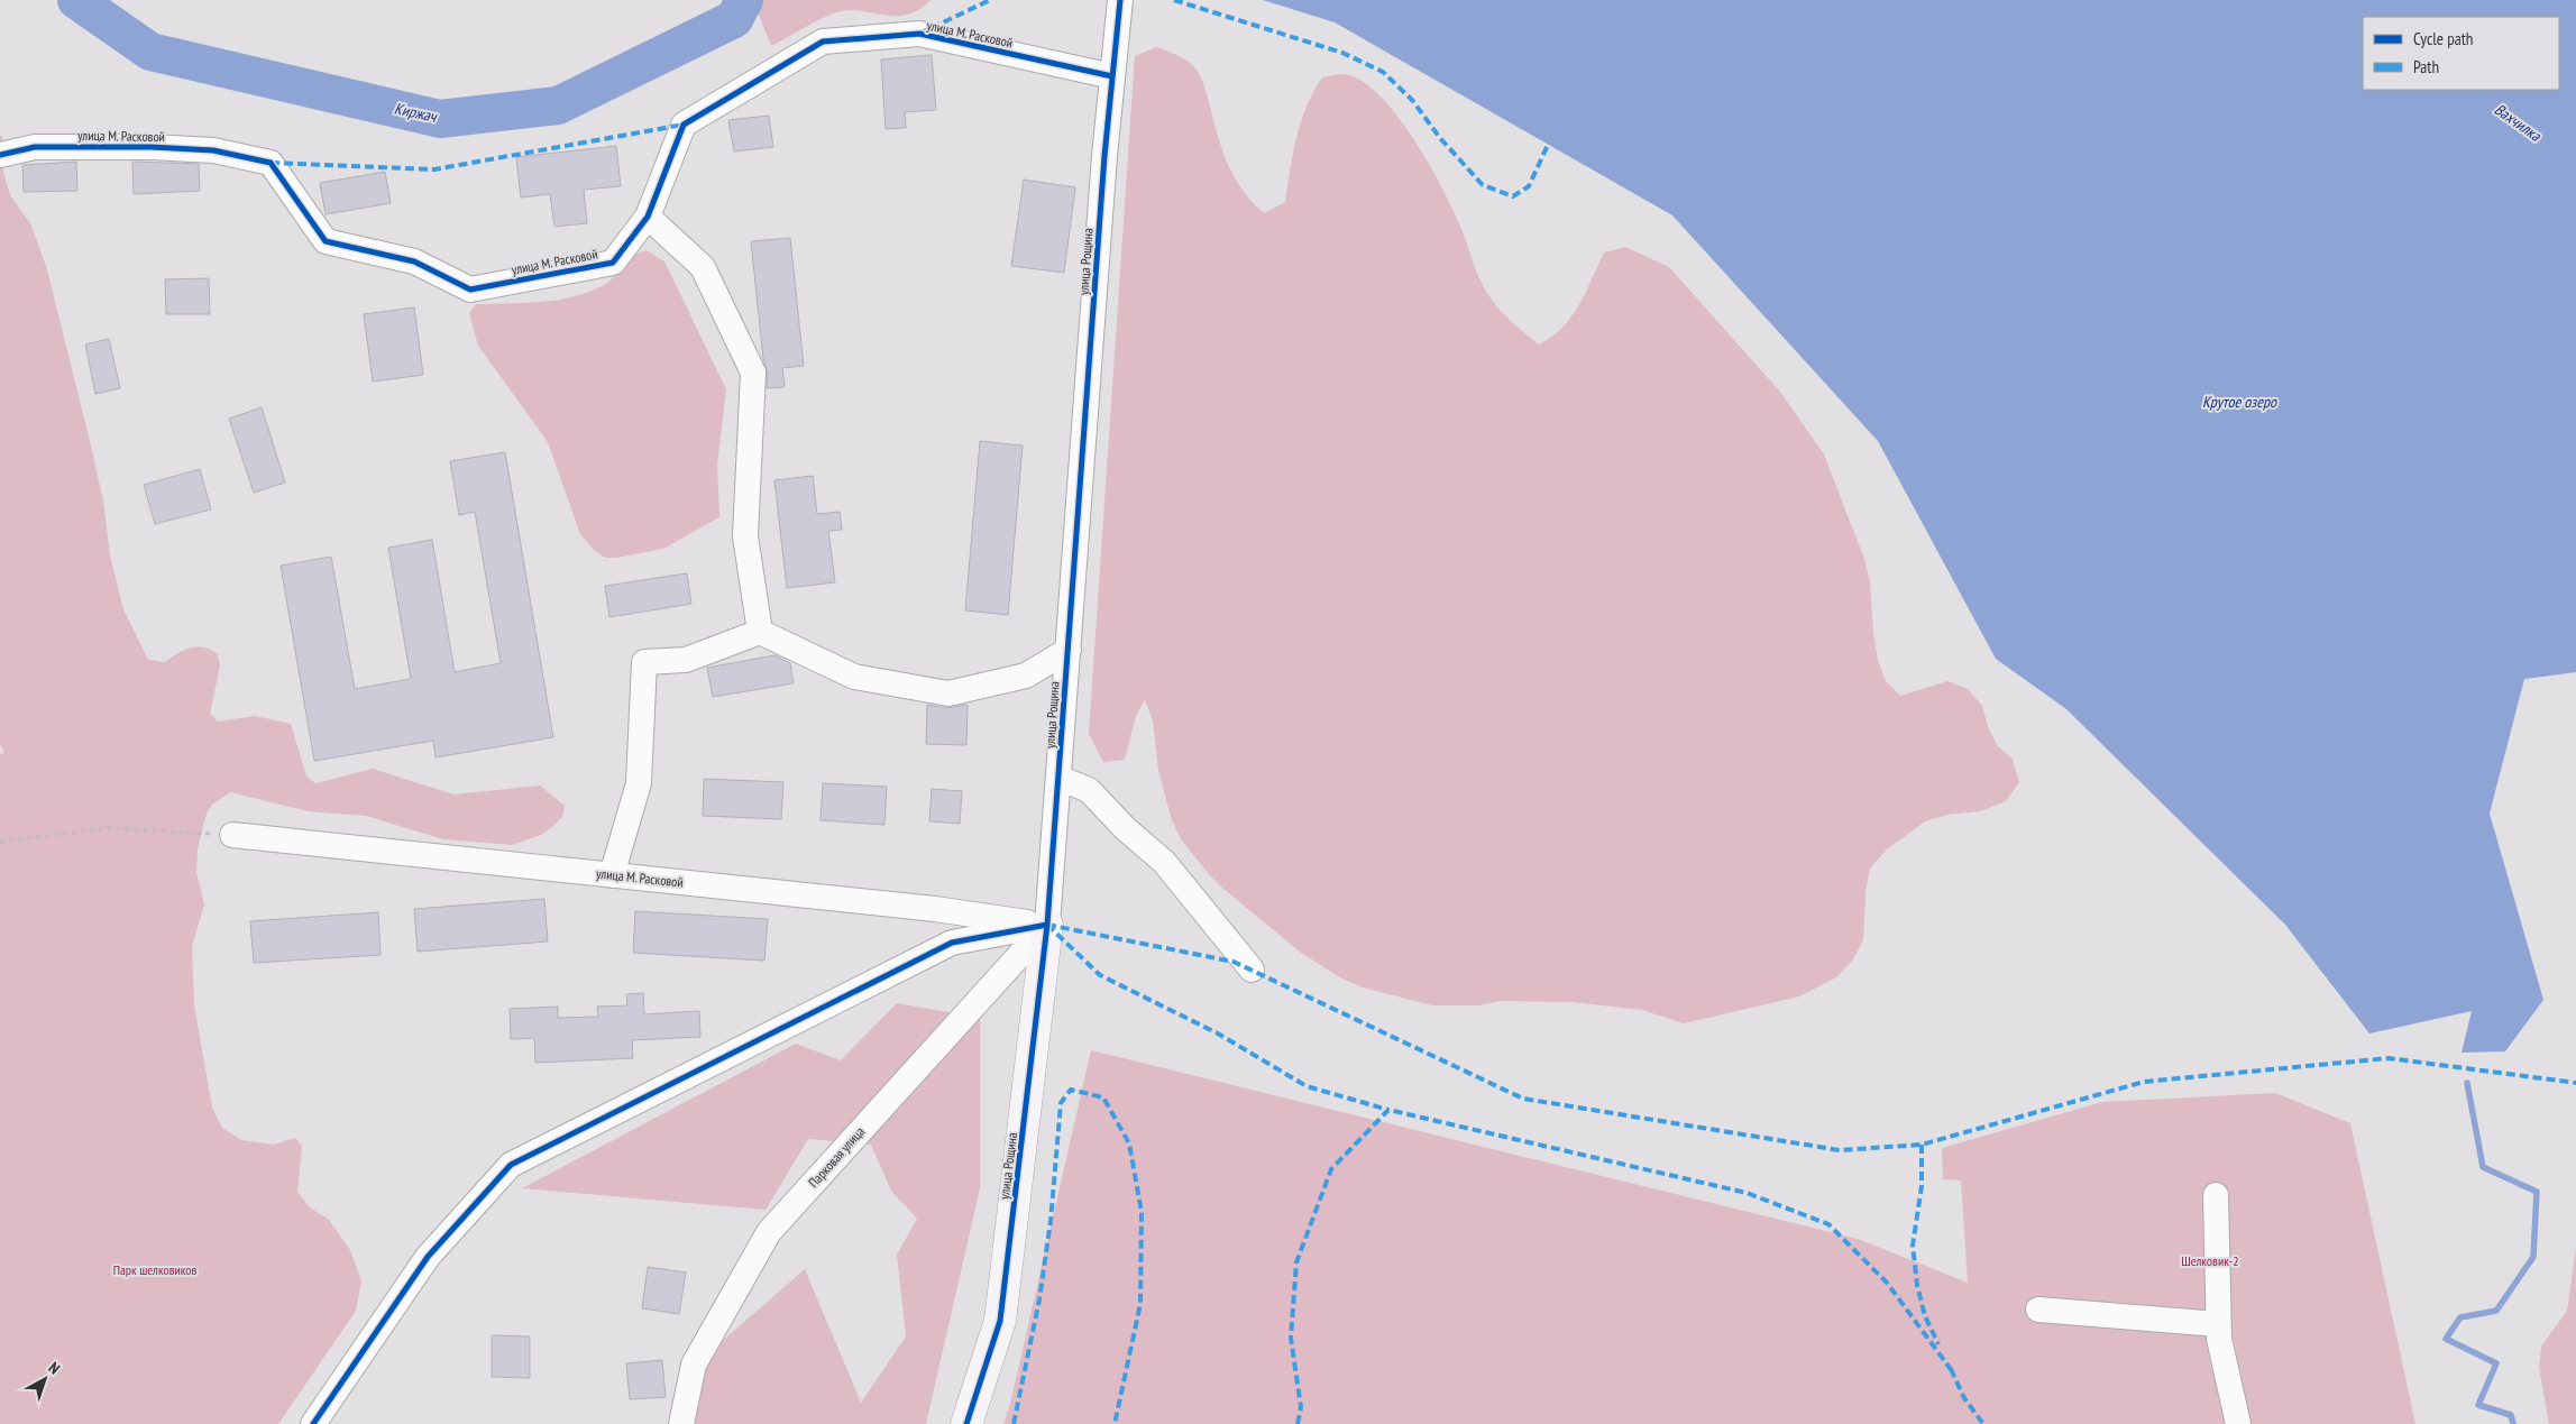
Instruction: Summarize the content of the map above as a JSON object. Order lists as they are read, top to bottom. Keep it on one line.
{"streets":{"street":["улица М. Расковой","улица Рощина","Парковая улица"]},"crossings":[["улица М. Расковой","улица Рощина"],["улица М. Расковой","Парковая улица"],["улица Рощина","Парковая улица"]],"water":["Киржач","Вахчилка","Крутое озеро"],"parks":["Шелковик-2","Парк шелковиков"],"legend":["Cycle path","Path"],"north":"top right"}
